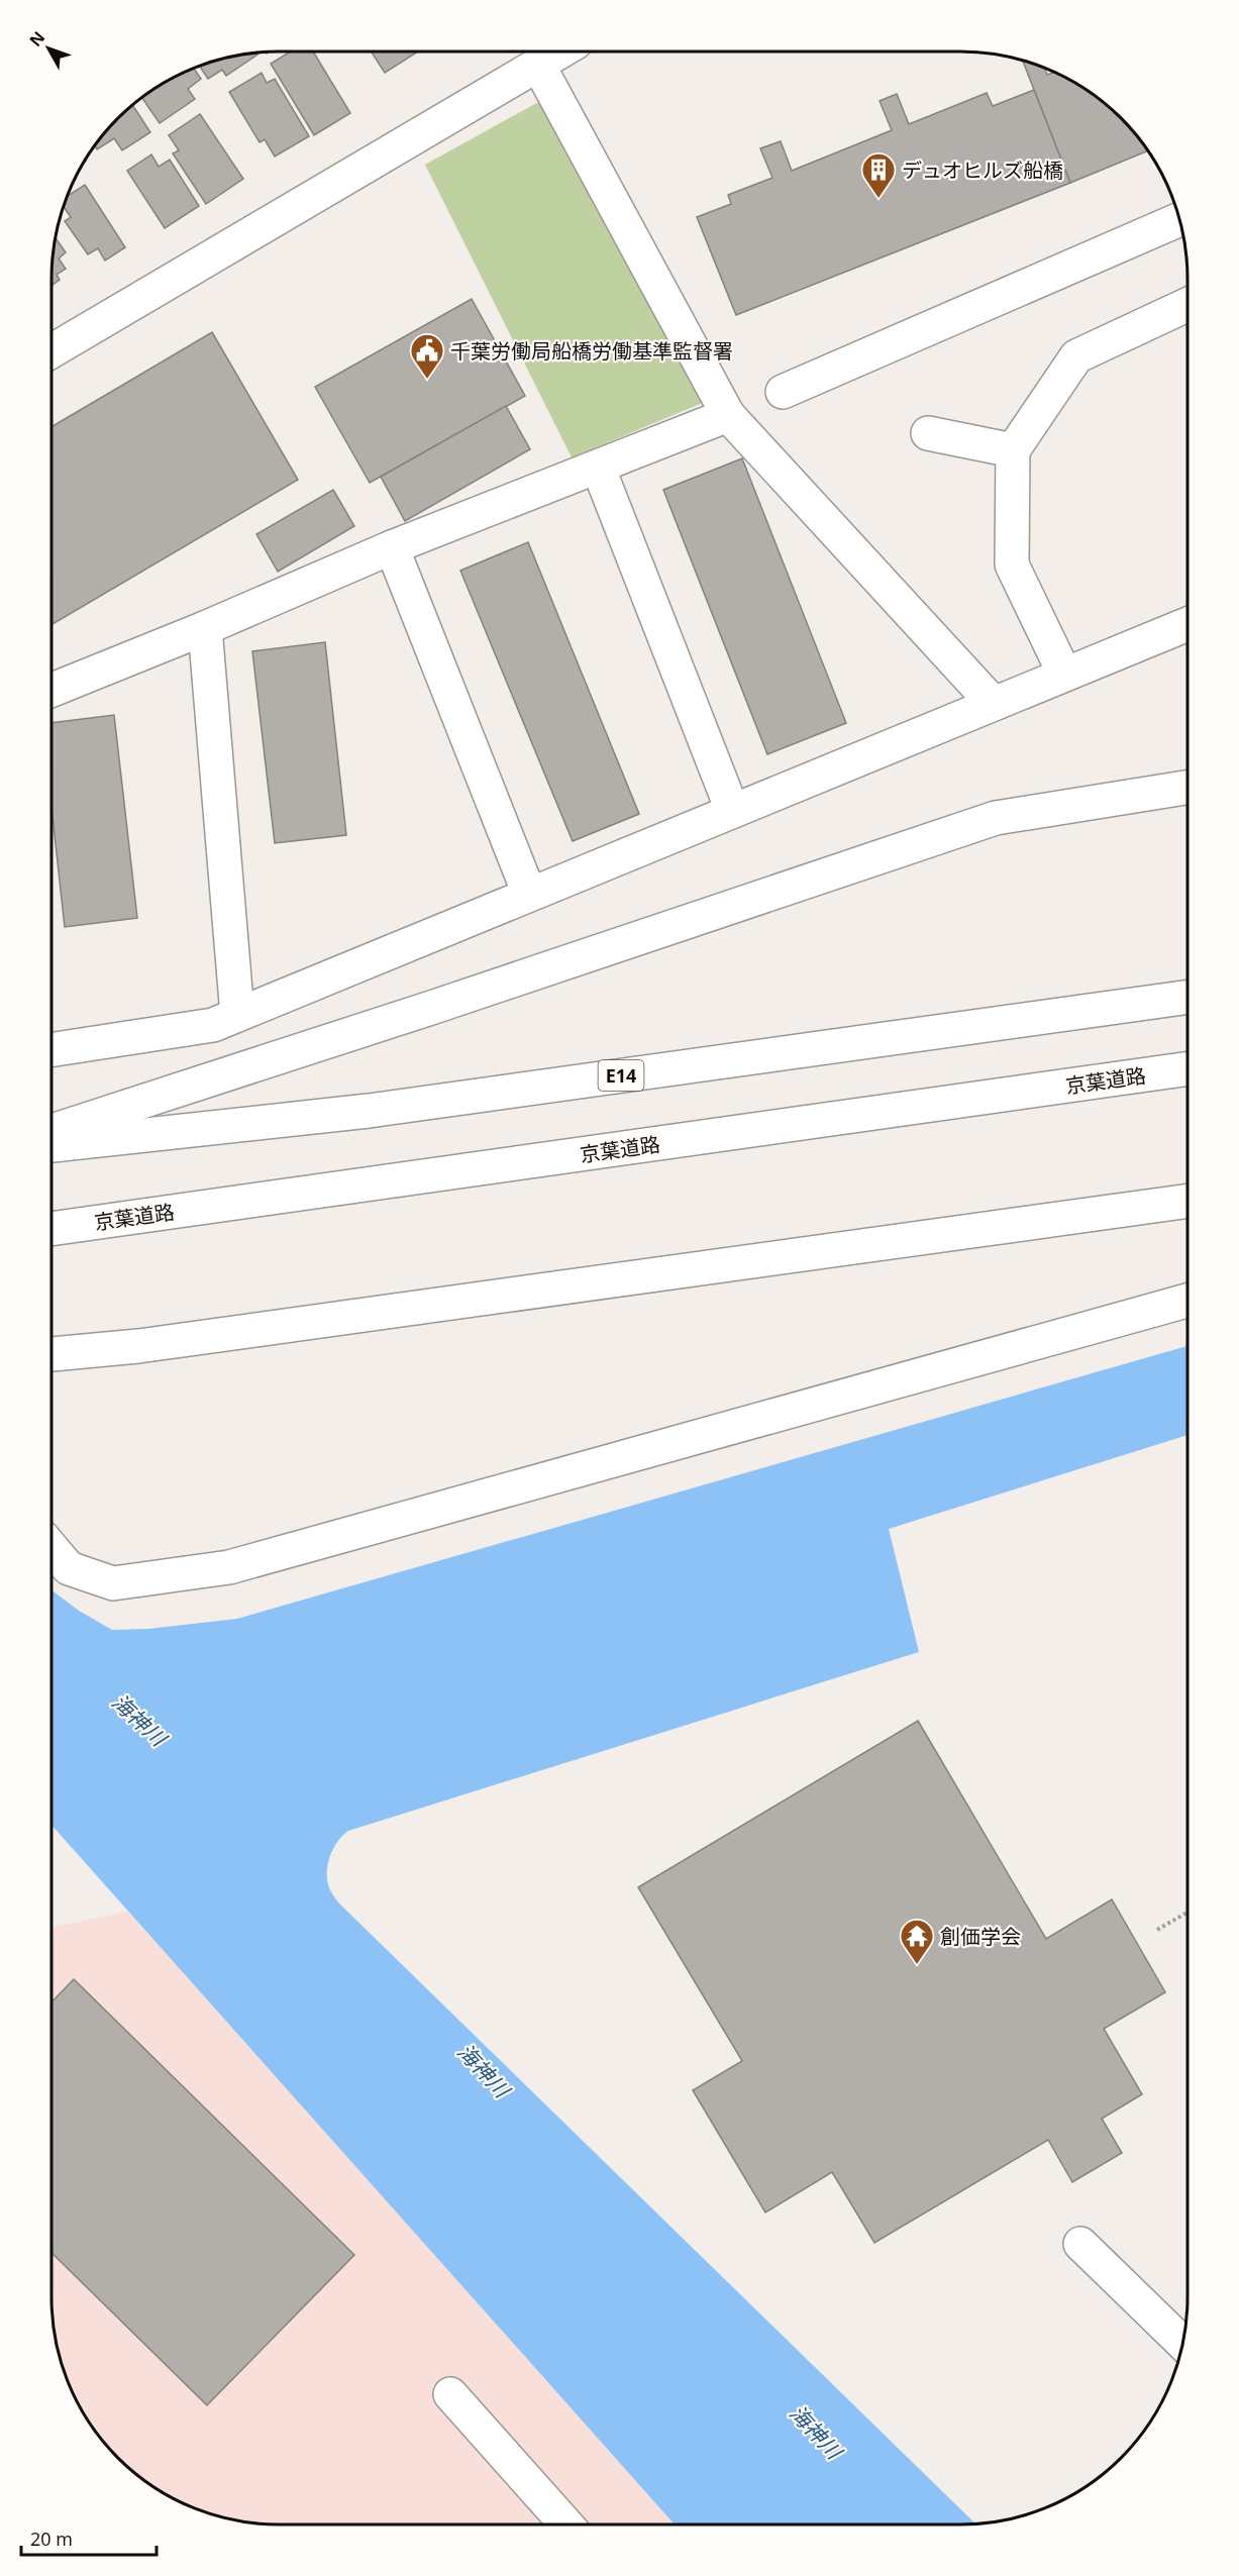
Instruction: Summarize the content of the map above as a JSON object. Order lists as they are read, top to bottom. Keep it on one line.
{"streets":{"main road":["E14","京葉道路"]},"water":["海神川"],"places":{"building":["デュオヒルズ船橋"],"public building":["千葉労働局船橋労働基準監督署"],"temple":["創価学会"]},"scale_bar":"20 m","north":"top left"}
